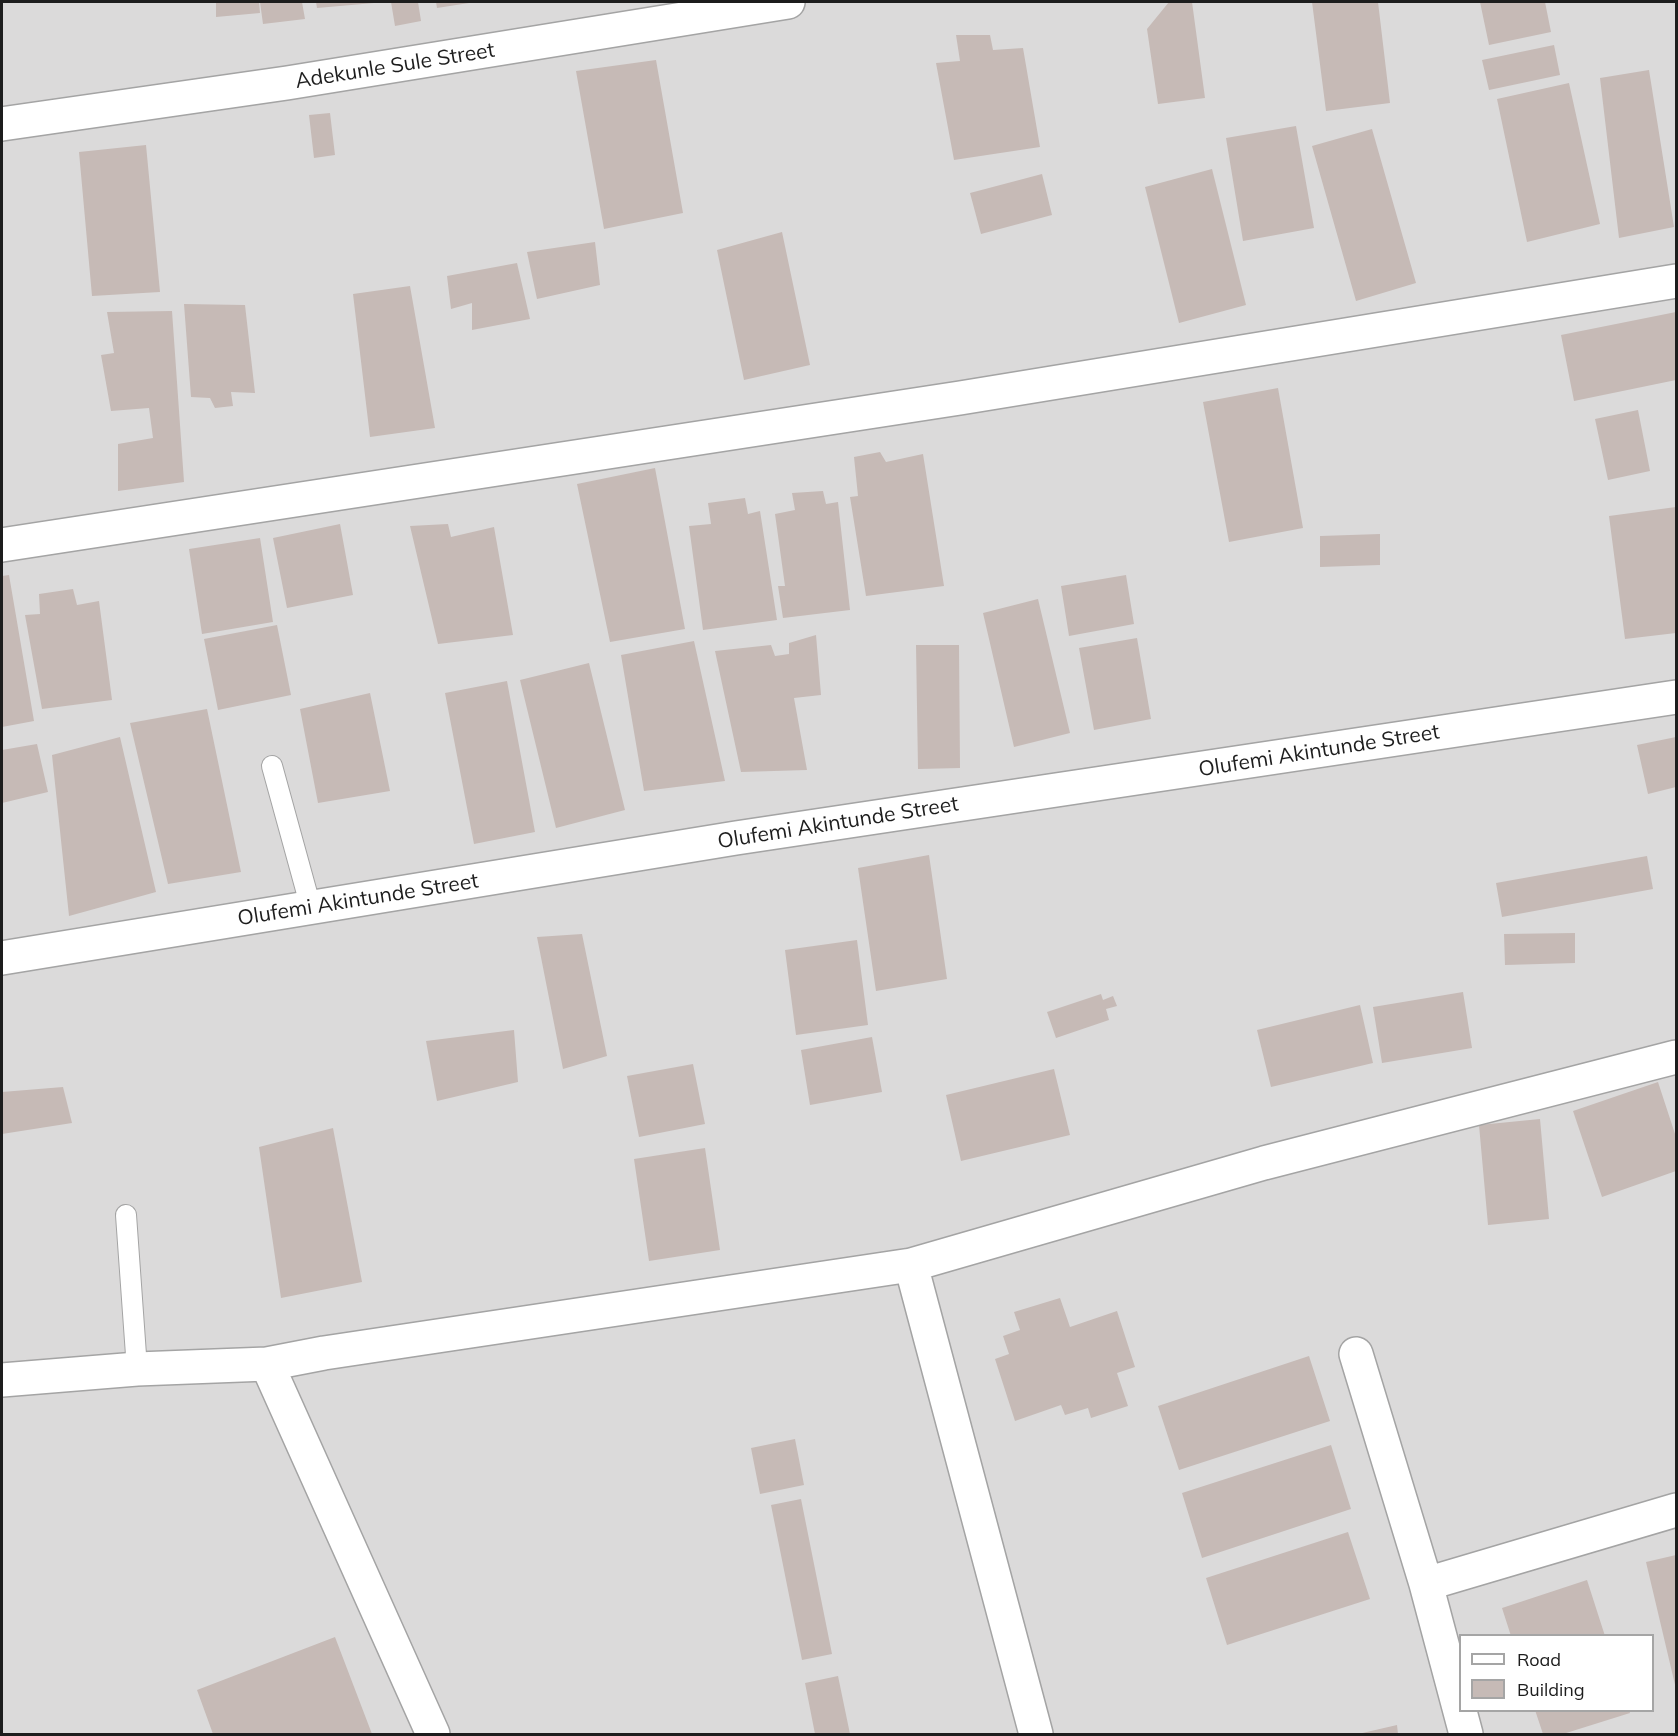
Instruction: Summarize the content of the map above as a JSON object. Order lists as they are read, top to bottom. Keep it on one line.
{"streets":{"street":["Adekunle Sule Street","Olufemi Akintunde Street"]},"legend":["Road","Building"]}
